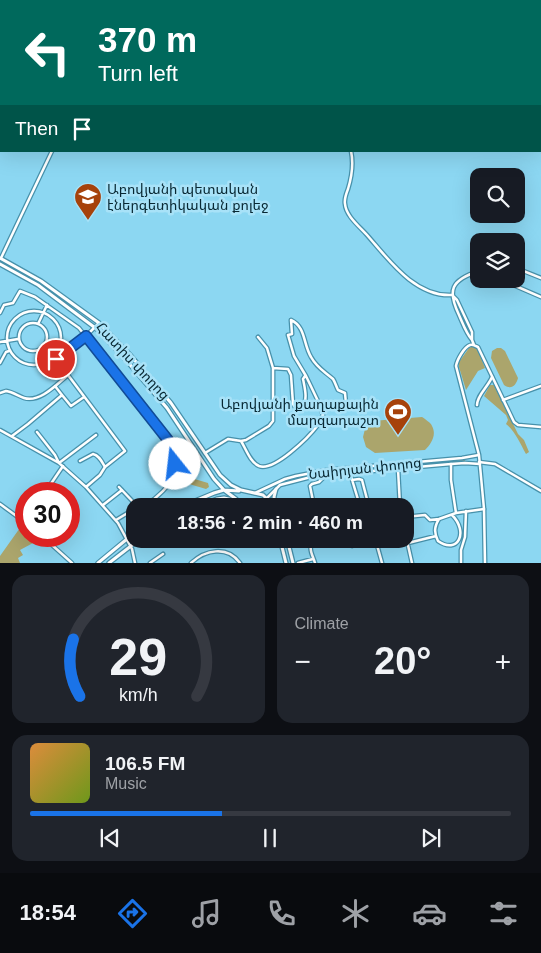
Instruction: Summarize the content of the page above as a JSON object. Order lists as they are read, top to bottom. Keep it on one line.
{"streets":{"main road":["Հատիս փողոց"],"street":["Նաիրյան փողոց"]},"places":{"school or university":["Աբովյանի պետական էներգետիկական քոլեջ"],"sports":["Աբովյանի քաղաքային մարզադաշտ"]},"page":{"turn":["370 m","Turn left"],"then":"Then","limit":"30","trip":"18:56 · 2 min · 460 m","tile":"Climate","heat":["−","20°","+"],"song":["106.5 FM","Music"],"tabs":"18:54","gauge":["29","km/h"]}}
